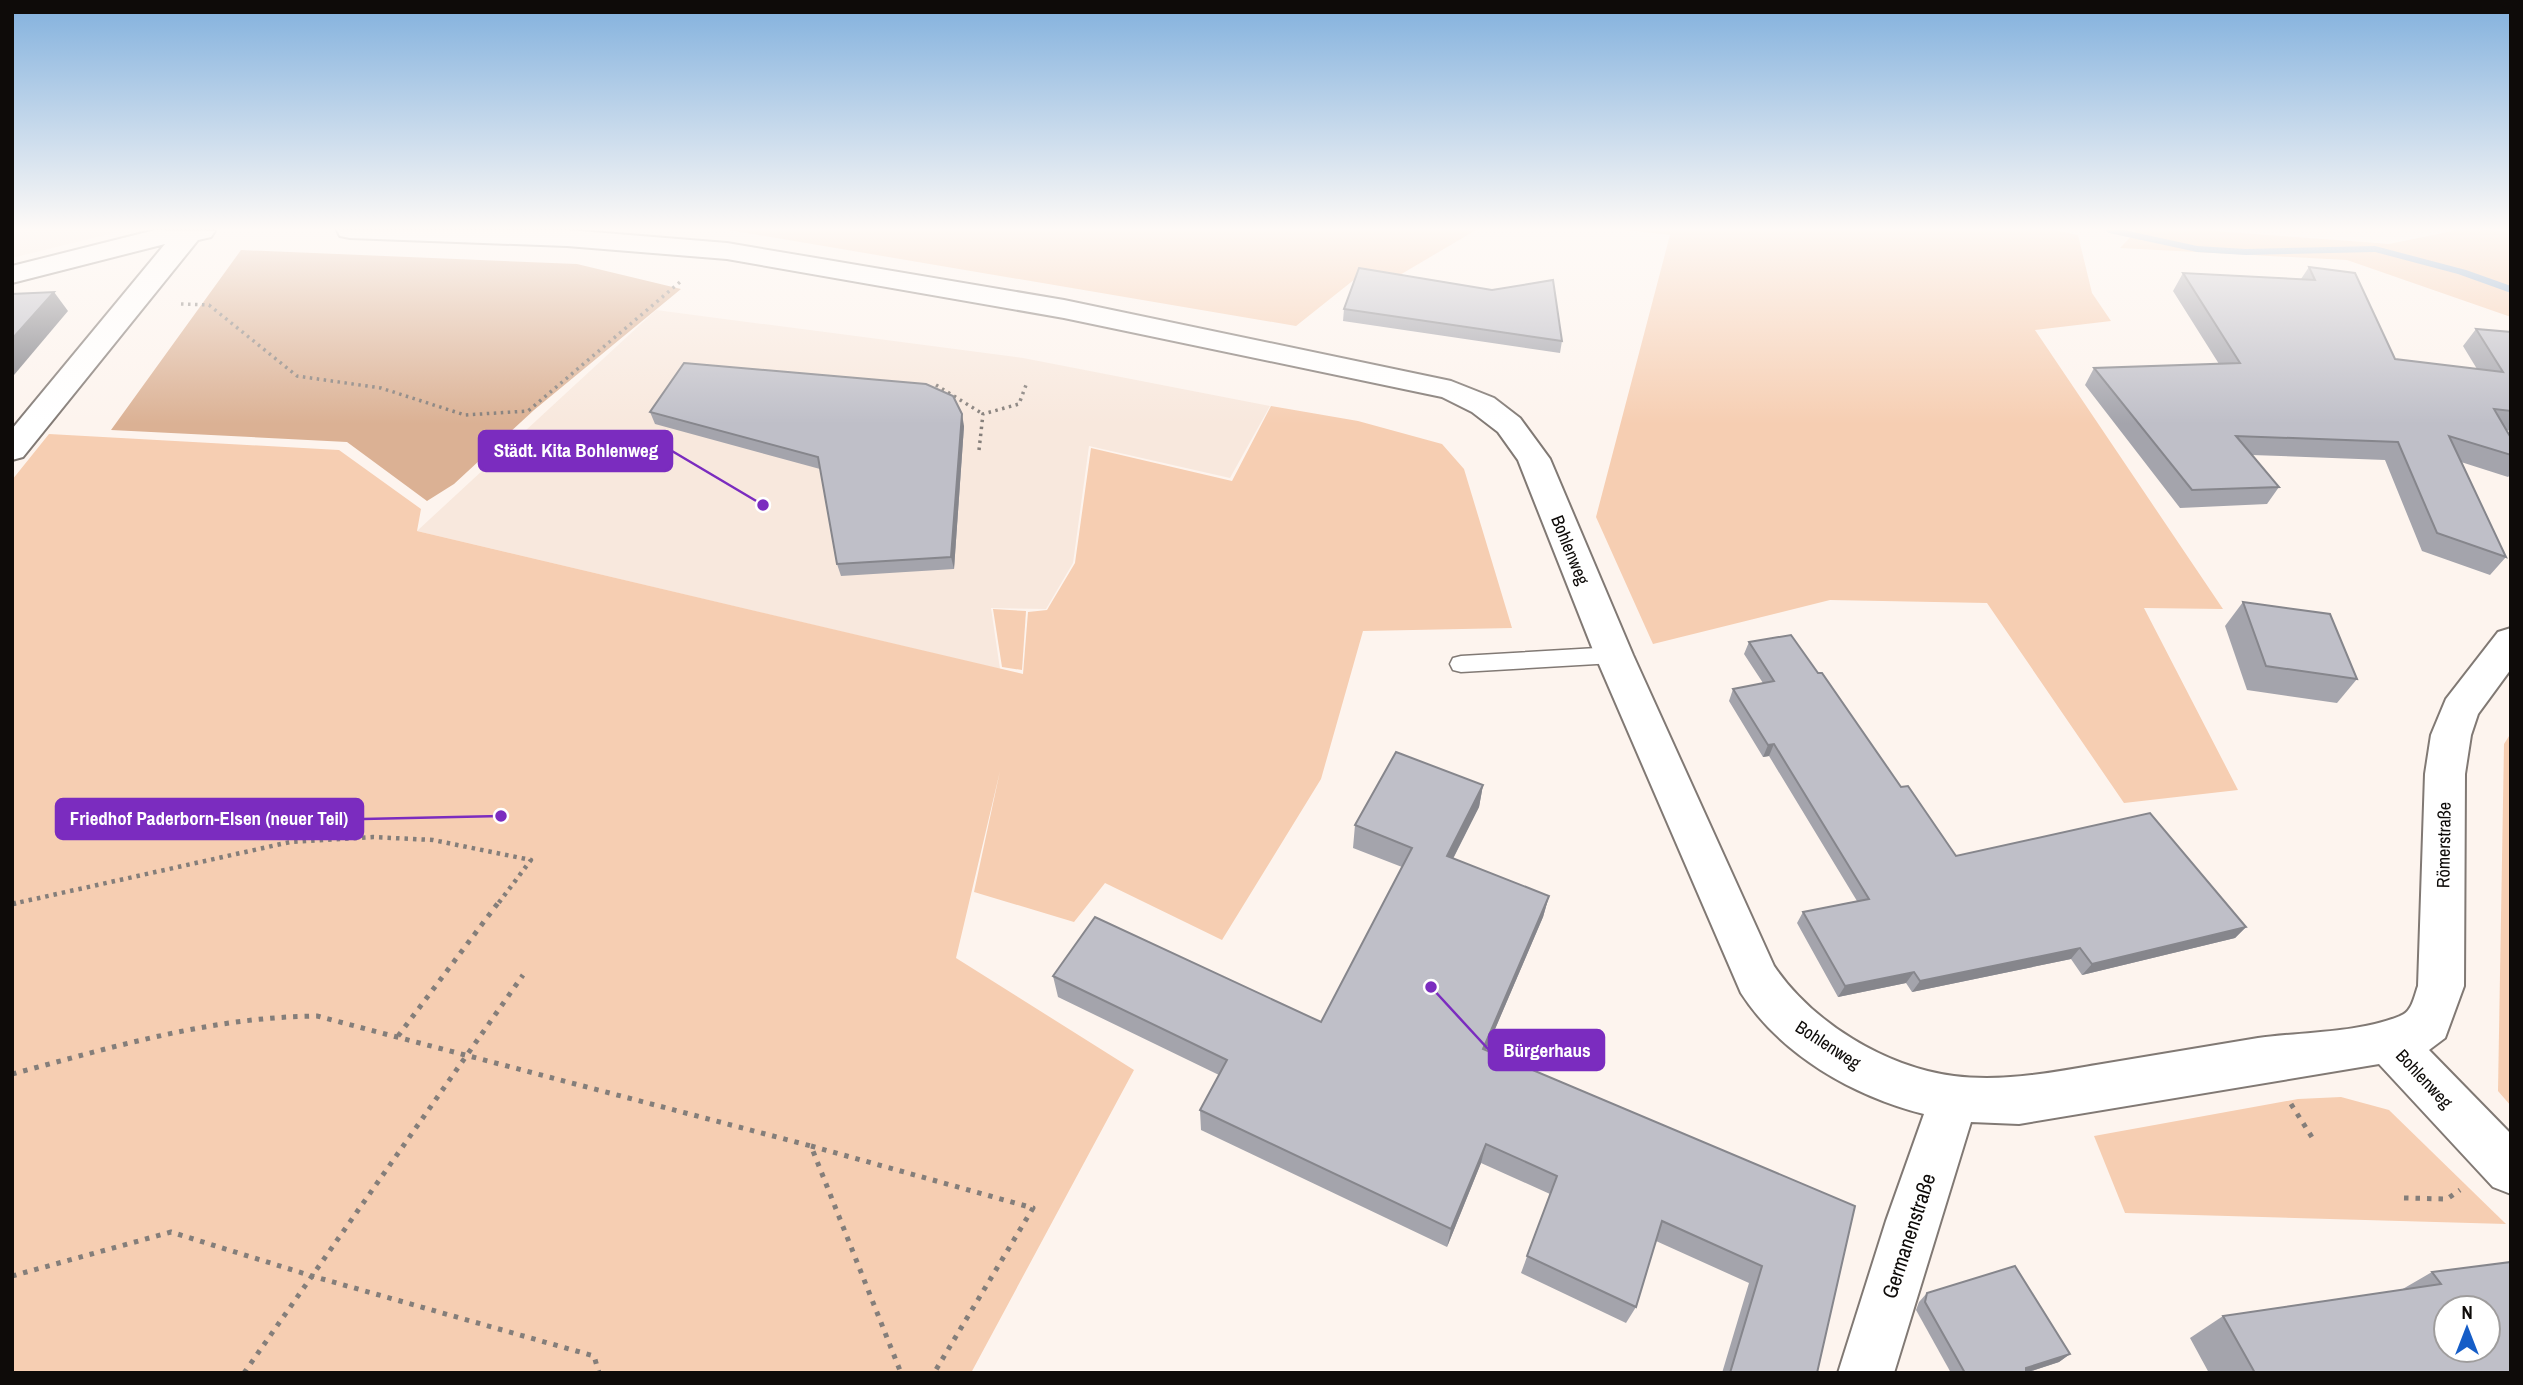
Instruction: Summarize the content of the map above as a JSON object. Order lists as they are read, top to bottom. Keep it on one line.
{"streets":{"street":["Bohlenweg","Römerstraße","Germanenstraße"]},"crossings":[["Bohlenweg","Römerstraße"],["Bohlenweg","Germanenstraße"]],"places":["Städt. Kita Bohlenweg","Friedhof Paderborn-Elsen (neuer Teil)","Bürgerhaus"],"north":"top"}
